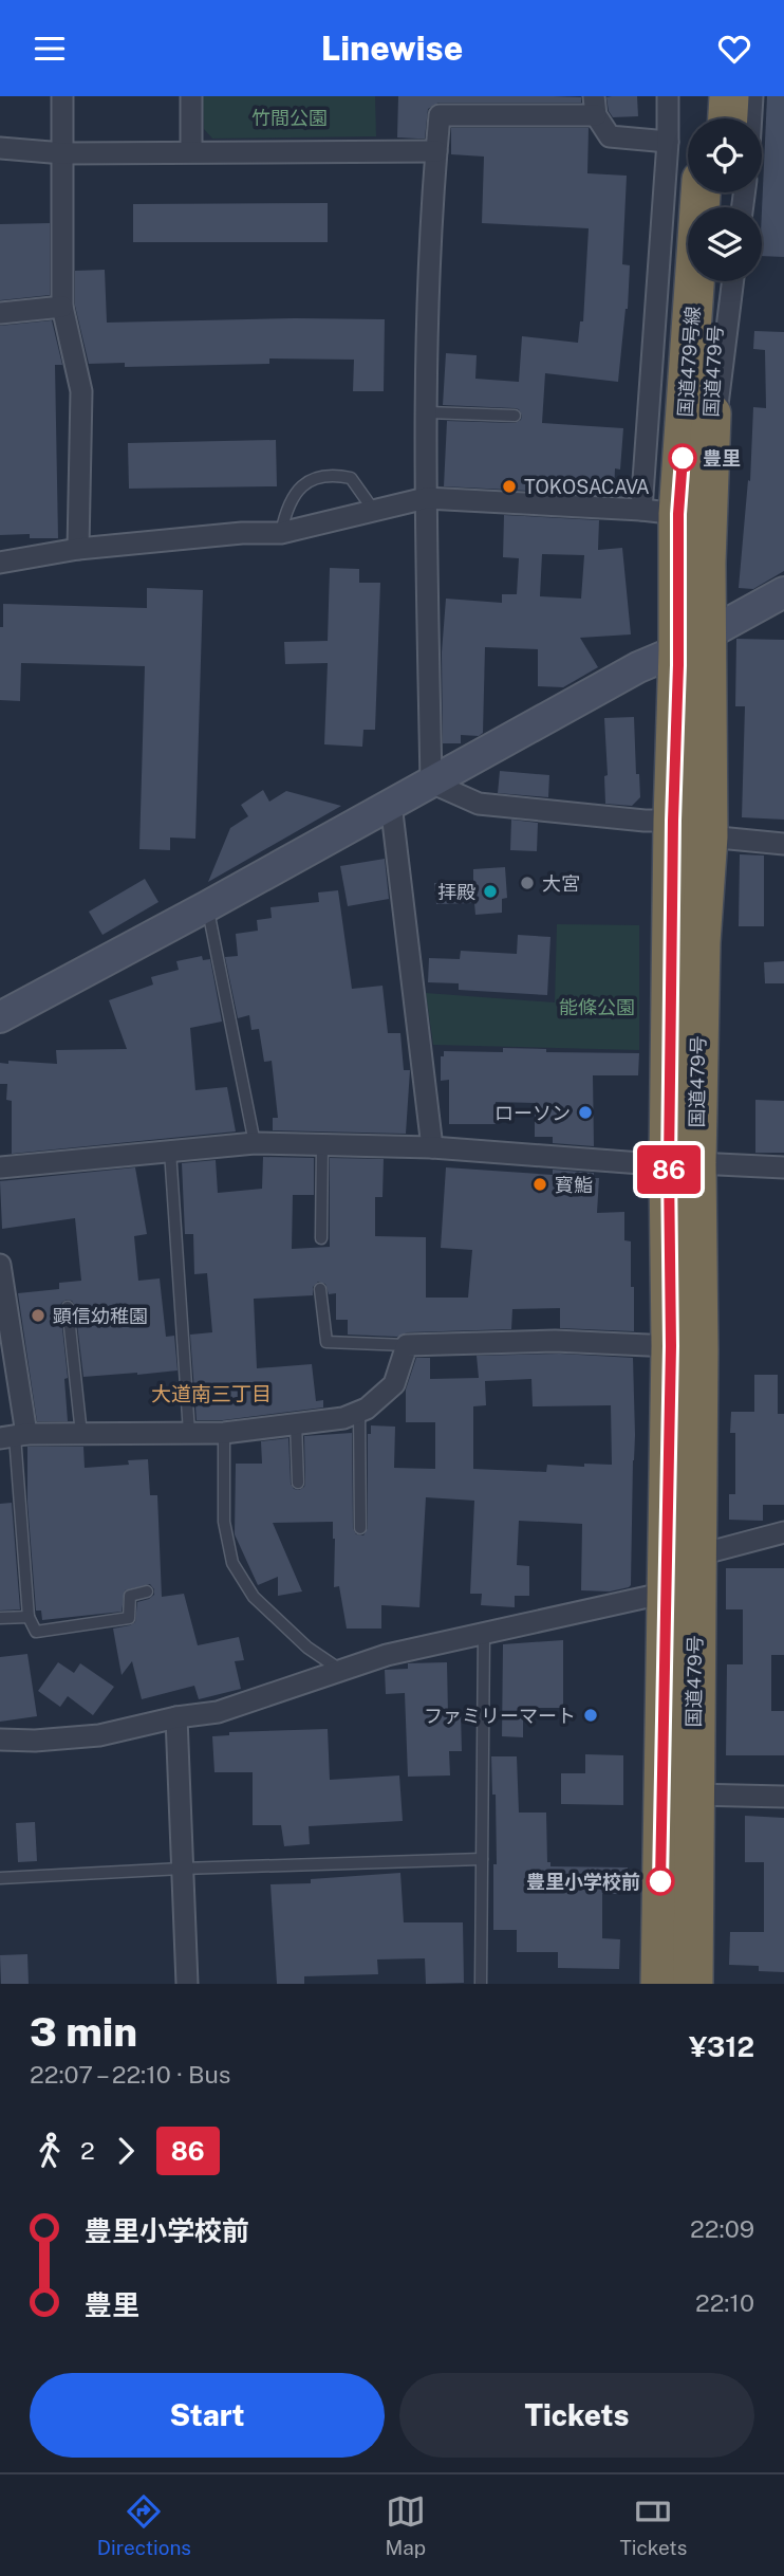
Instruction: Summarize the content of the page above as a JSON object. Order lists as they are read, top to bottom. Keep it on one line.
{"streets":{"highway":["国道479号線","国道479号"]},"crossings":[["国道479号線","国道479号"]],"districts":["大道南三丁目"],"parks":["竹間公園","能條公園"],"places":["豊里","TOKOSACAVA","大宮","拝殿","ローソン","寳鮨","顕信幼稚園","ファミリーマート","豊里小学校前"],"lines":["bus line 86"],"page":{"header":"Linewise","on_map":"86","heading":["3 min","22:07 – 22:10 · Bus","¥312"],"legs":["2","86"],"list":[{"name":"豊里小学校前","value":"22:09"},{"name":"豊里","value":"22:10"}],"buttons":["Start","Tickets"],"tabs":["Directions","Map","Tickets"]}}
